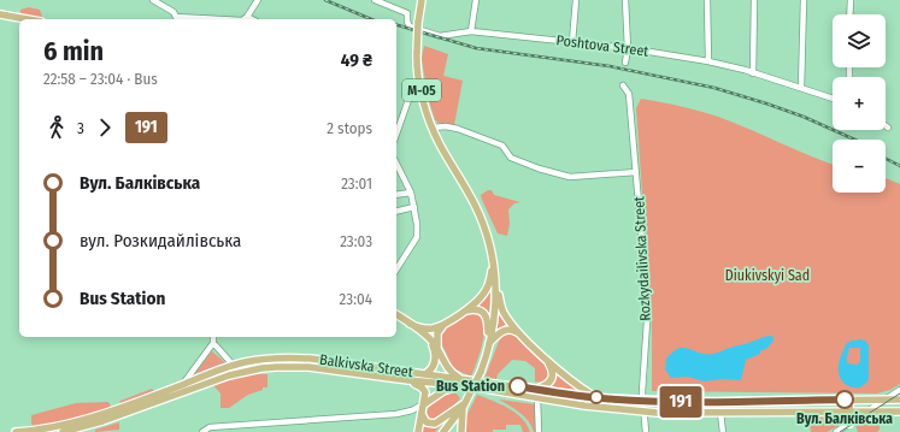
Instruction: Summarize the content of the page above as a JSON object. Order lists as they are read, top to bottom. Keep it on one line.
{"streets":{"main road":["М-05","Balkivska Street"],"street":["Poshtova Street","Rozkydailivska Street"]},"crossings":[["Rozkydailivska Street","Balkivska Street"]],"parks":["Diukivskyi Sad"],"places":["Bus Station","Вул. Балківська"],"lines":["bus line 191"],"page":{"on_map":"191","map_buttons":["+","−"],"heading":["6 min","22:58 – 23:04 · Bus","49 ₴"],"legs":["3","191","2 stops"],"list":[{"name":"Вул. Балківська","value":"23:01"},{"name":"вул. Розкидайлiвська","value":"23:03"},{"name":"Bus Station","value":"23:04"}]}}
